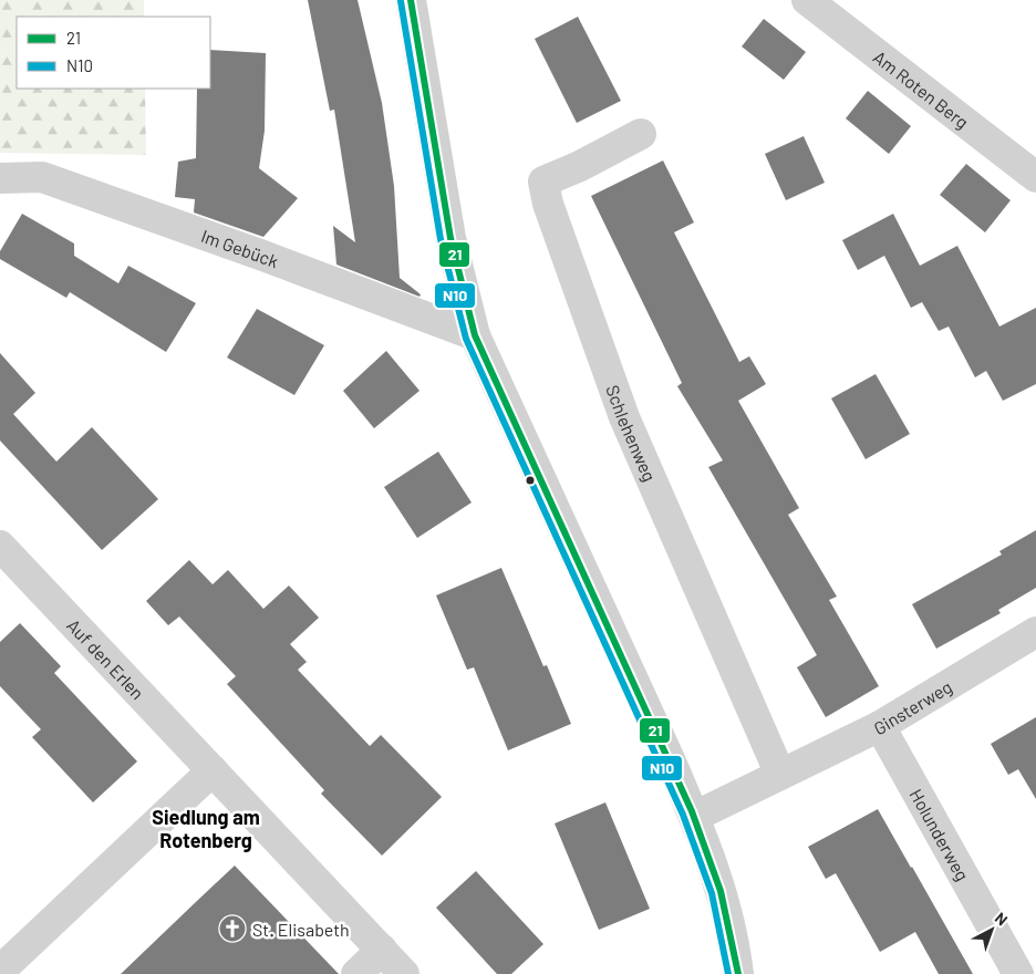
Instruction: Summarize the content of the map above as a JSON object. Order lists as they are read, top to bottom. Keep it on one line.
{"streets":{"street":["Am Roten Berg","Im Gebück","Schlehenweg","Auf den Erlen","Ginsterweg","Holunderweg"]},"crossings":[["Schlehenweg","Ginsterweg"],["Ginsterweg","Holunderweg"]],"districts":["Siedlung am Rotenberg"],"places":{"church":["St. Elisabeth"]},"lines":["transit line 21","transit line N10"],"legend":["21","N10"],"north":"top right"}
